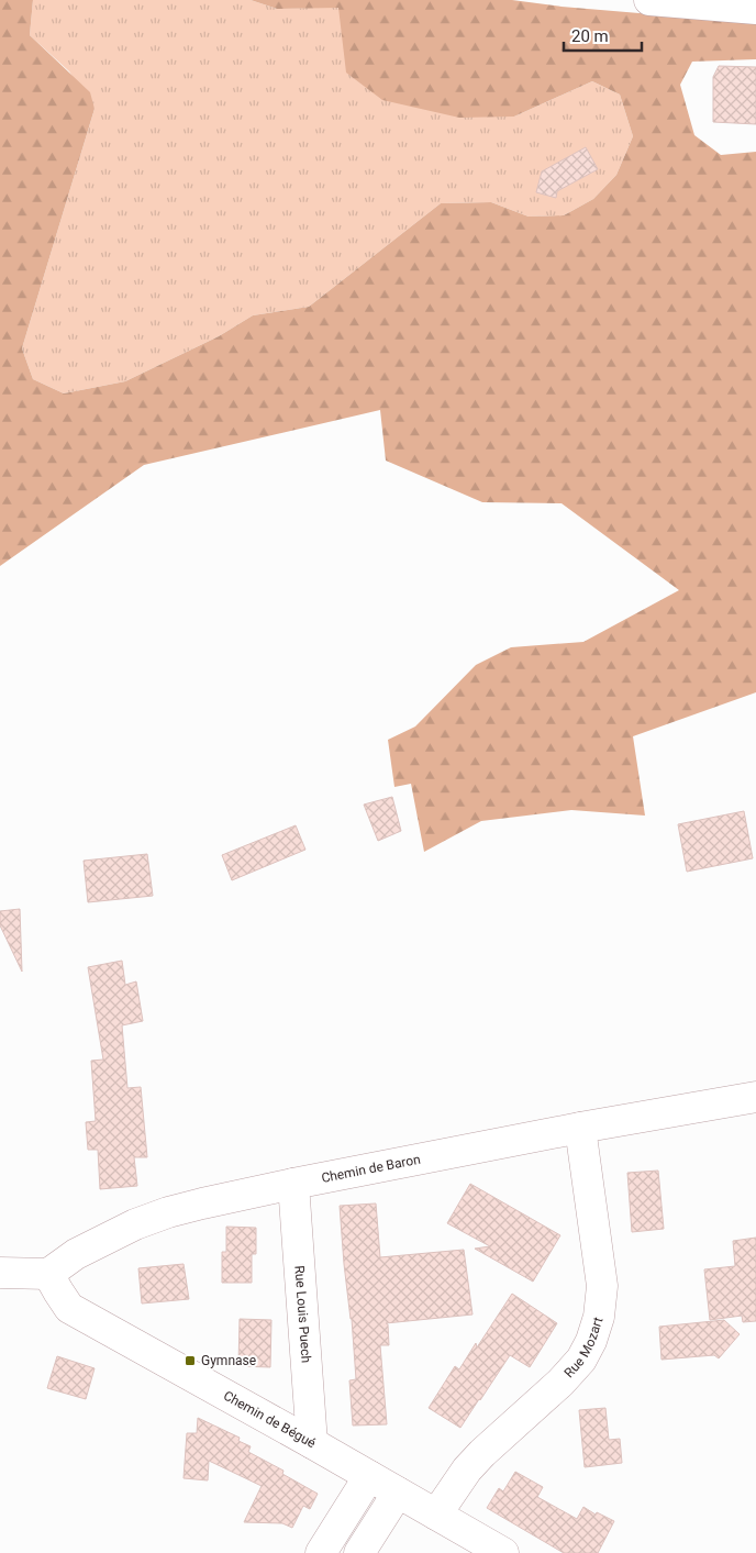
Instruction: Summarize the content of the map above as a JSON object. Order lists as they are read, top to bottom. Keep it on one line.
{"streets":{"street":["Chemin de Baron","Rue Louis Puech","Rue Mozart","Chemin de Bégué"]},"crossings":[["Chemin de Baron","Rue Louis Puech"],["Chemin de Baron","Rue Mozart"],["Chemin de Baron","Chemin de Bégué"],["Rue Louis Puech","Chemin de Bégué"],["Rue Mozart","Chemin de Bégué"]],"places":{"transit":["Gymnase"]},"scale_bar":"20 m"}
